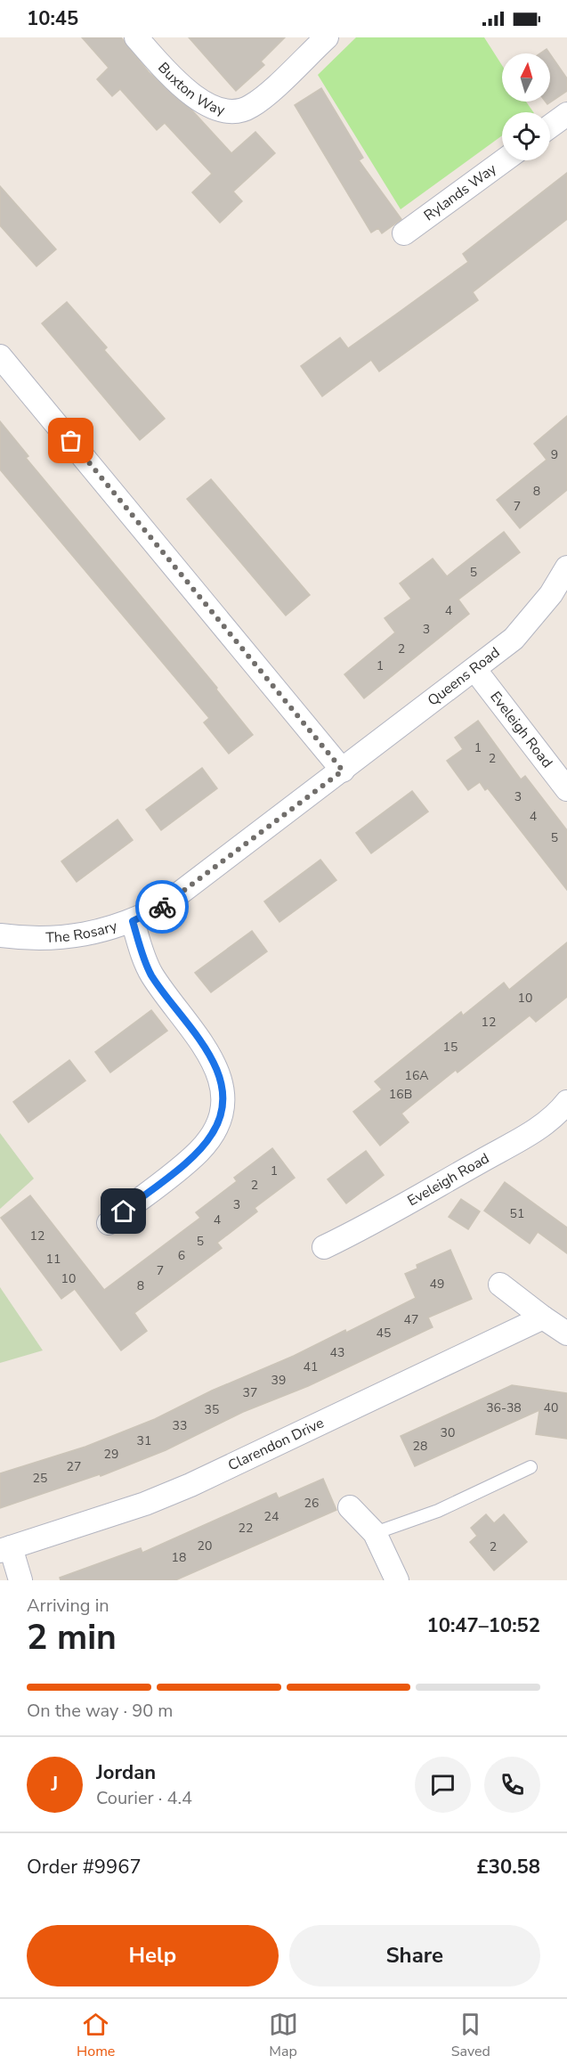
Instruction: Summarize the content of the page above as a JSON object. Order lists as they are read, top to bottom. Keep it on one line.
{"streets":{"street":["Buxton Way","Rylands Way","Queens Road","Eveleigh Road","The Rosary","Clarendon Drive"]},"crossings":[["Queens Road","Eveleigh Road"],["Queens Road","The Rosary"]],"house_numbers":["9","8","7","5","4","3","2","1","1","2","3","4","5","10","12","15","16A","16B","1","2","3","51","4","12","5","6","11","7","10","49","8","47","45","43","41","39","37","36-38","40","35","33","30","31","28","29","27","25","26","24","22","20","2","18"],"north":"top","page":{"status":"10:45","heading":["2 min","Arriving in","10:47–10:52"],"panel":["Jordan","Courier · 4.4","Order #9967","£30.58"],"bar":"On the way · 90 m","round":"J","buttons":["Help","Share"],"tabs":["Home","Map","Saved"]}}
